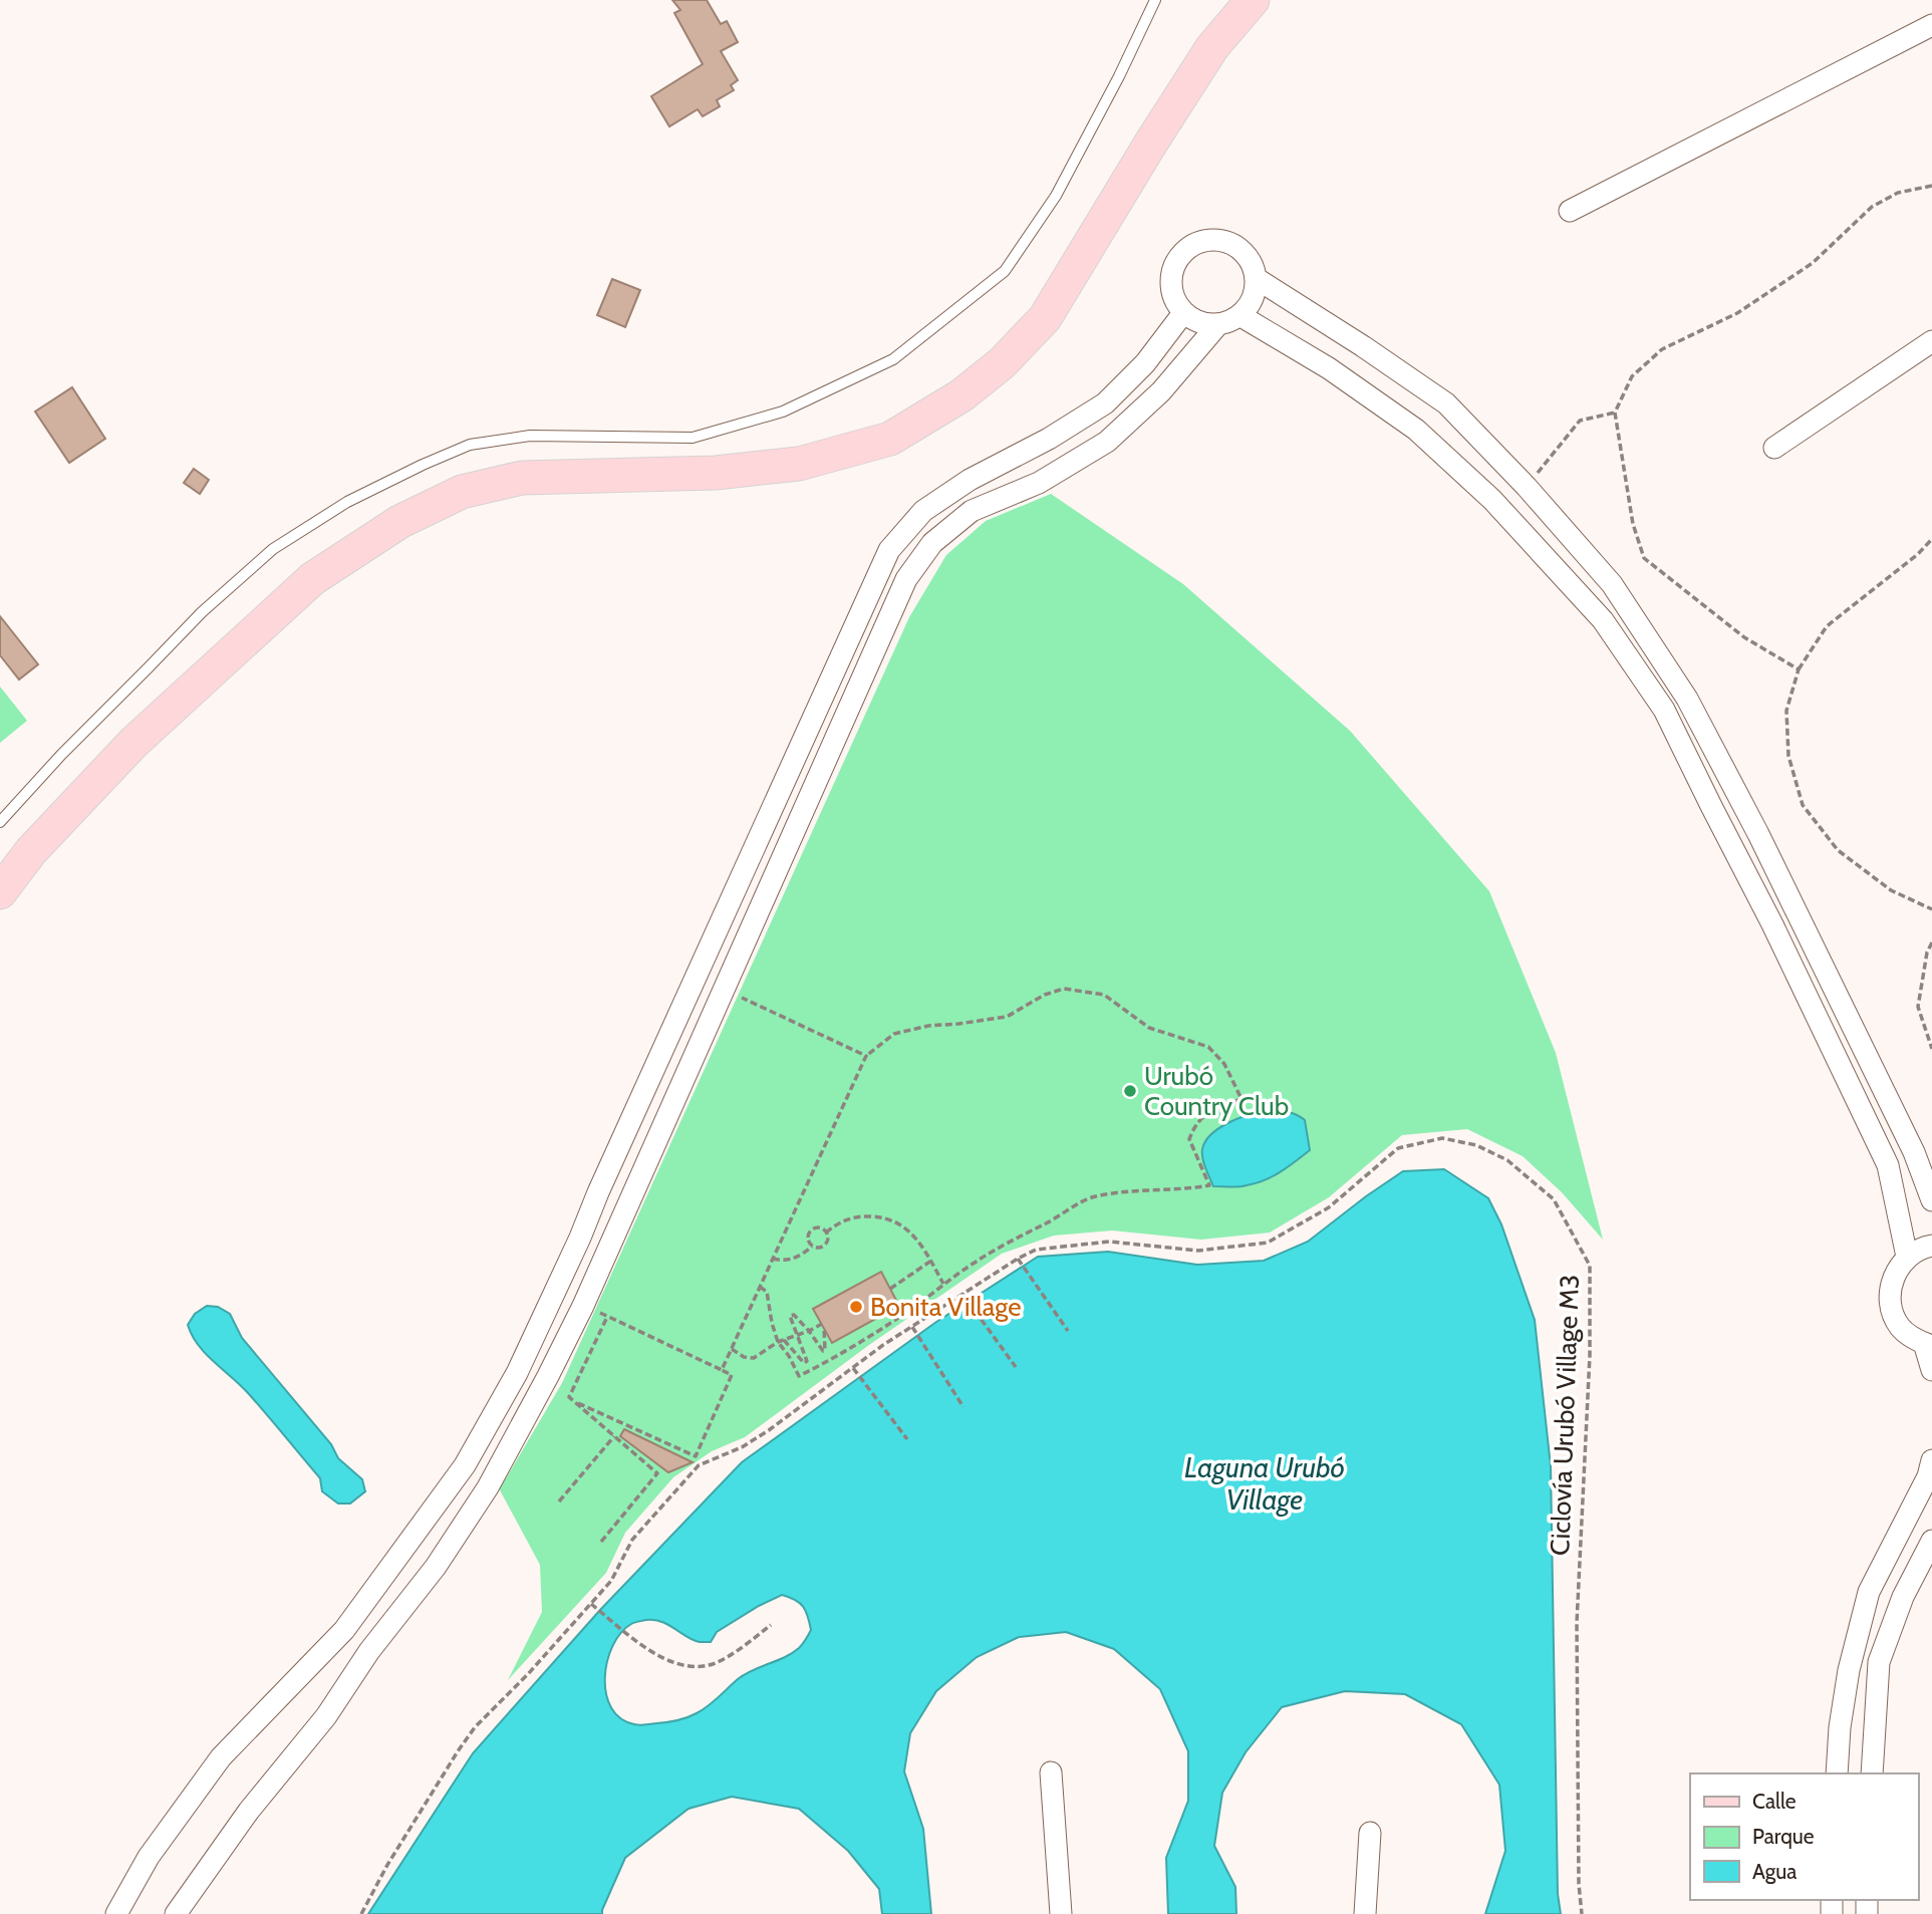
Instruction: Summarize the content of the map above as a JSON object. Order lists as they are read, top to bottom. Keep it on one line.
{"streets":{"path":["Ciclovía Urubó Village M3"]},"water":["Laguna Urubó Village"],"places":["Urubó Country Club","Bonita Village"],"legend":["Calle","Parque","Agua"]}
